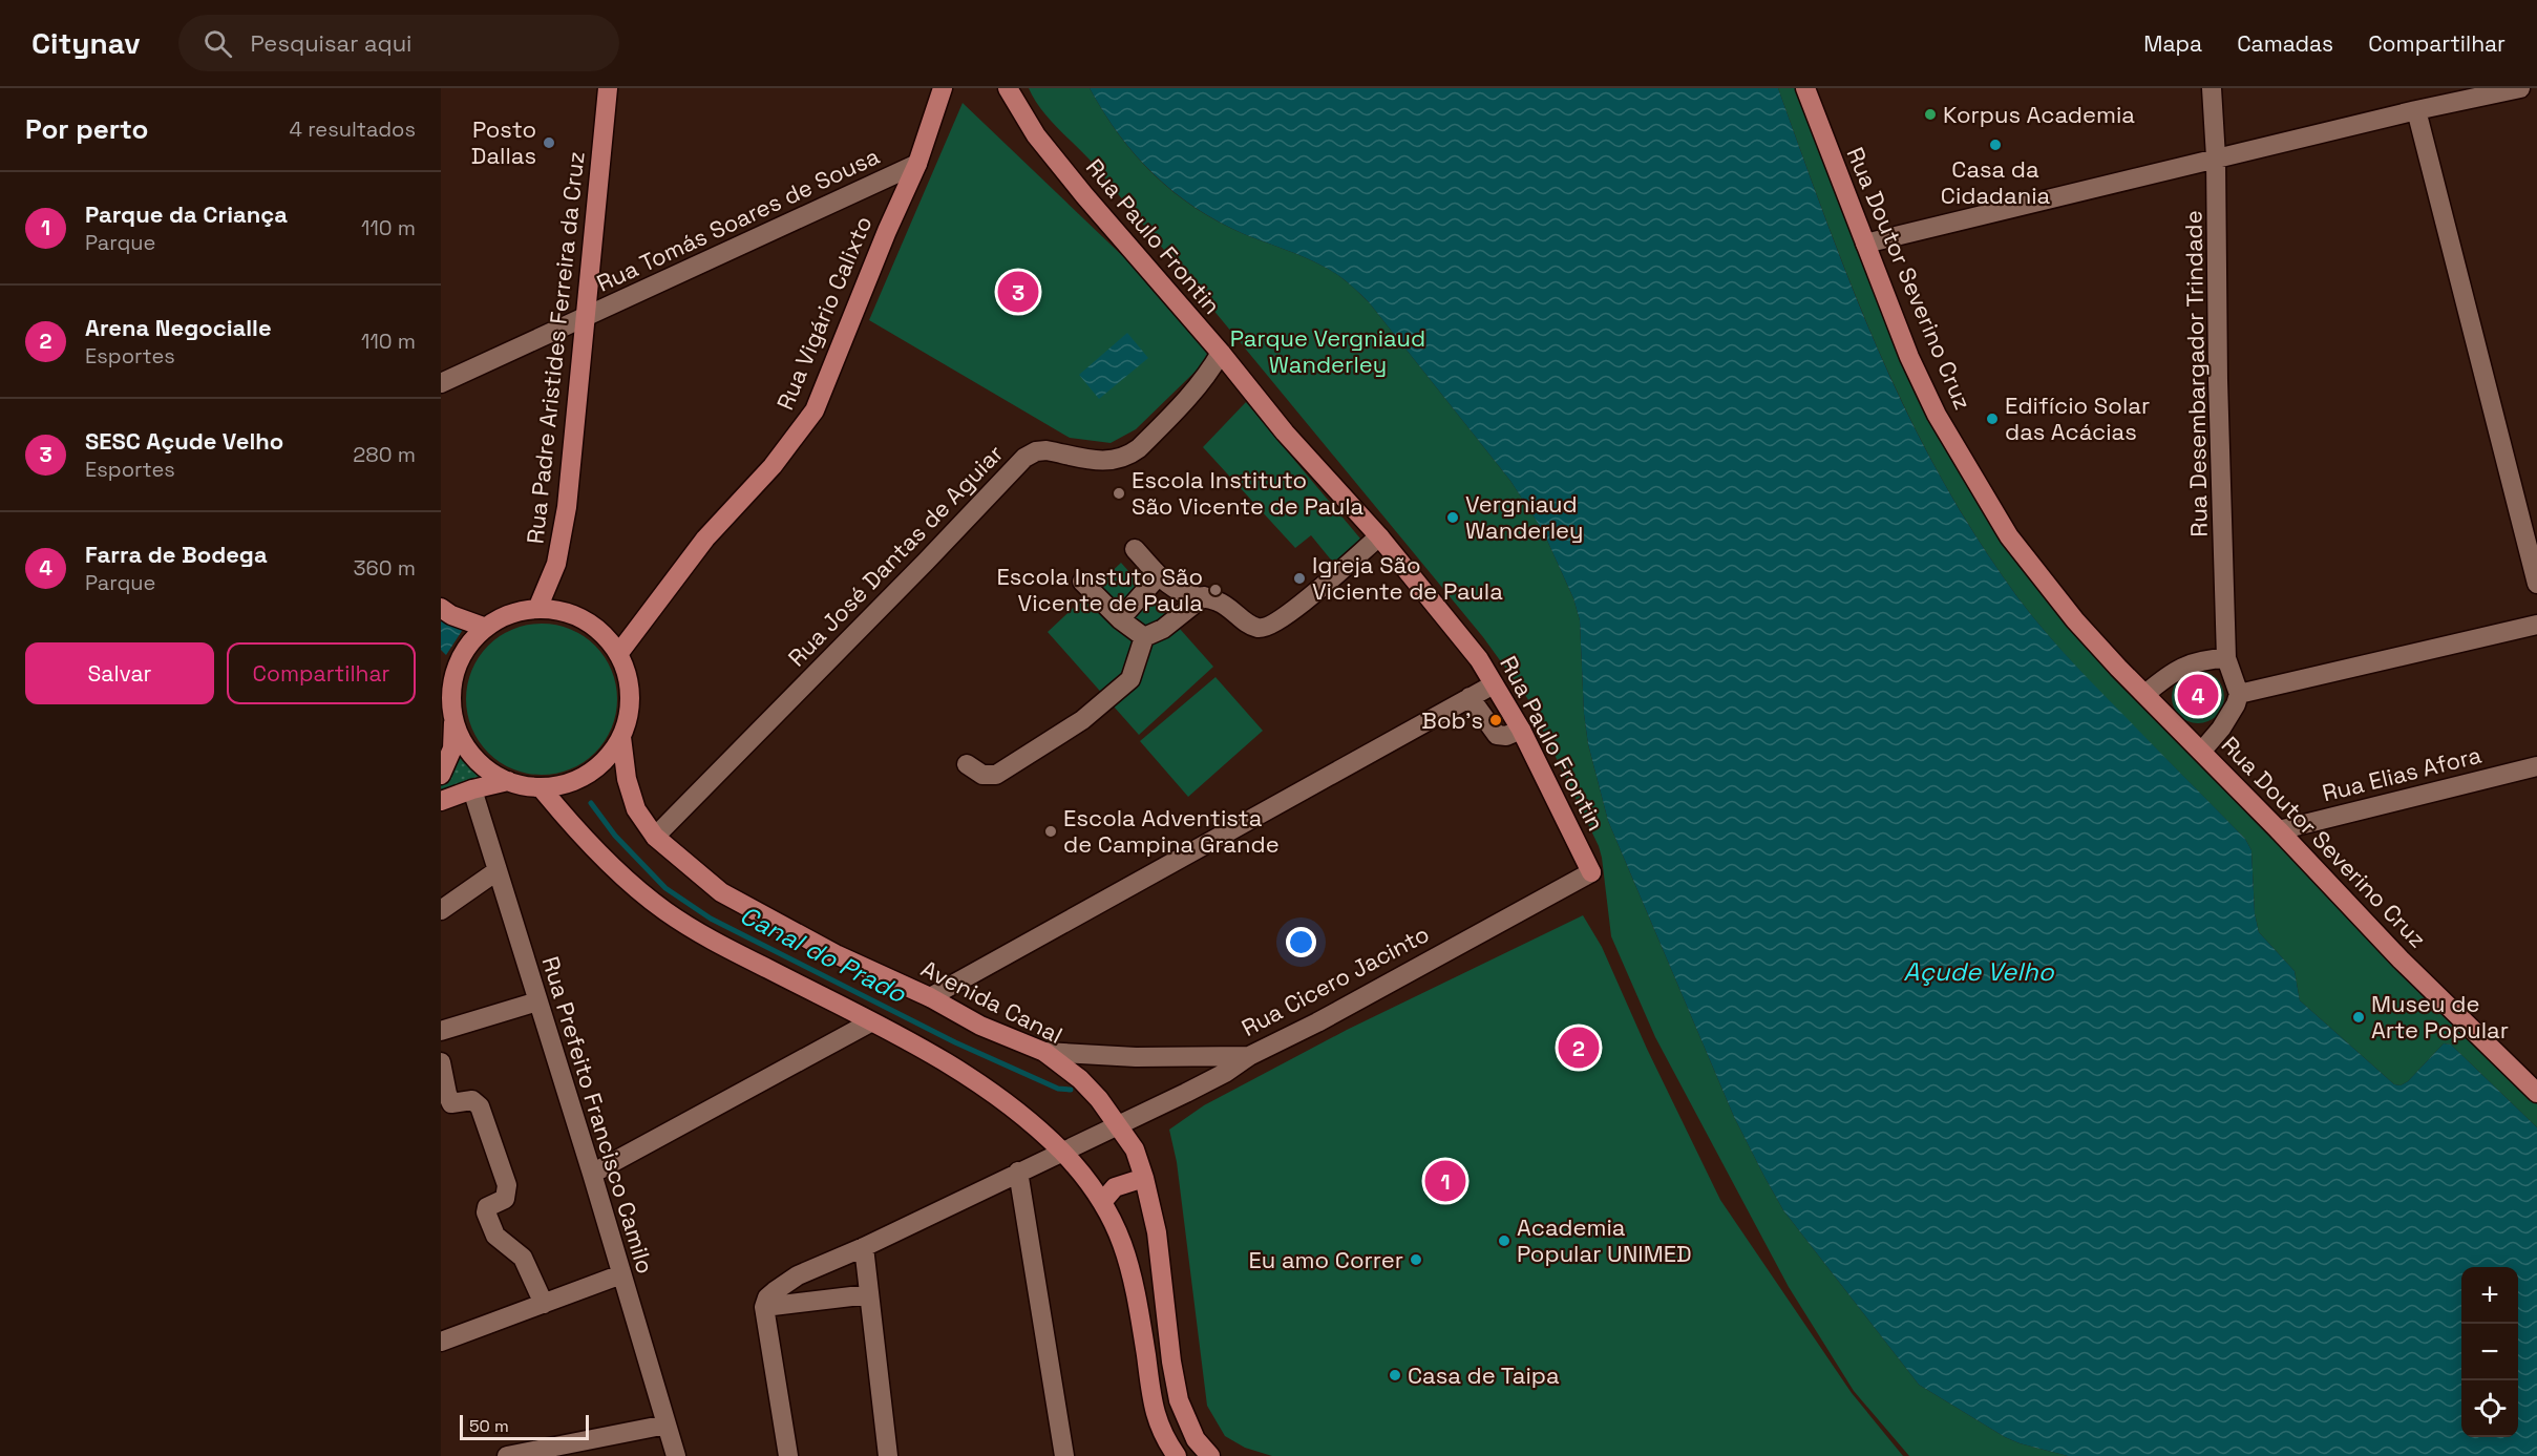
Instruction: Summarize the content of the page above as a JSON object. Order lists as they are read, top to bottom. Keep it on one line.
{"streets":{"main road":["Rua Paulo Frontin","Rua Doutor Severino Cruz","Rua Vigário Calixto","Rua Padre Aristides Ferreira da Cruz","Avenida Canal"],"street":["Rua Tomás Soares de Sousa","Rua Desembargador Trindade","Rua José Dantas de Aguiar","Rua Elias Afora","Rua Cicero Jacinto","Rua Prefeito Francisco Camilo"]},"crossings":[["Rua Tomás Soares de Sousa","Rua Vigário Calixto"],["Rua Tomás Soares de Sousa","Rua Padre Aristides Ferreira da Cruz"],["Rua Paulo Frontin","Rua José Dantas de Aguiar"],["Rua Paulo Frontin","Rua Cicero Jacinto"],["Rua Doutor Severino Cruz","Rua Elias Afora"],["Rua Vigário Calixto","Rua Padre Aristides Ferreira da Cruz"],["Rua Vigário Calixto","Avenida Canal"],["Rua Padre Aristides Ferreira da Cruz","Avenida Canal"],["Rua José Dantas de Aguiar","Avenida Canal"],["Rua Cicero Jacinto","Avenida Canal"]],"water":["Canal do Prado","Açude Velho"],"parks":["Parque Vergniaud Wanderley"],"places":["Korpus Academia","Posto Dallas","Casa da Cidadania","Edifício Solar das Acácias","Escola Instituto São Vicente de Paula","Vergniaud Wanderley","Igreja São Viciente de Paula","Escola Instuto São Vicente de Paula","Bob's","Escola Adventista de Campina Grande","Museu de Arte Popular","Academia Popular UNIMED","Eu amo Correr","Casa de Taipa"],"scale_bar":"50 m","page":{"header":"Citynav","search":"Pesquisar aqui","nav":["Mapa","Camadas","Compartilhar"],"heading":["Por perto","4 resultados"],"list":[{"mark":"1","name":"Parque da Criança","note":"Parque","value":"110 m"},{"mark":"2","name":"Arena Negocialle","note":"Esportes","value":"110 m"},{"mark":"3","name":"SESC Açude Velho","note":"Esportes","value":"280 m"},{"mark":"4","name":"Farra de Bodega","note":"Parque","value":"360 m"}],"pins":["3","4","2","1"],"buttons":["Salvar","Compartilhar"],"map_buttons":["+","−"],"scale":"50 m"}}
